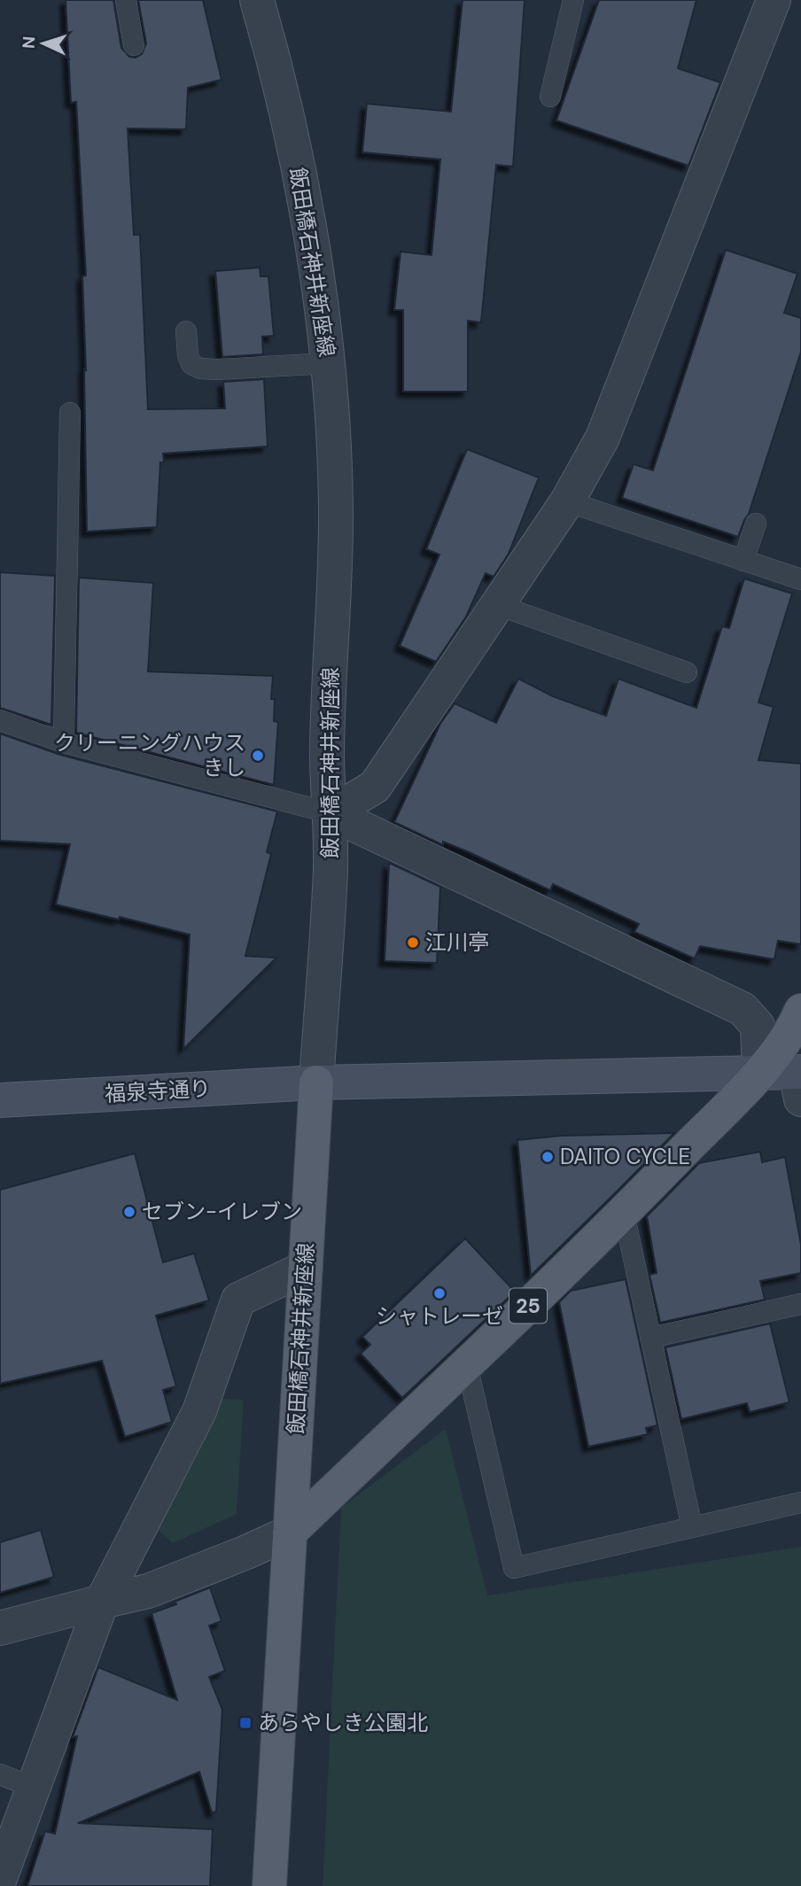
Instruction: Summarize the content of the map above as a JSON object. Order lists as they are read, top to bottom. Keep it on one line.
{"streets":{"main road":["飯田橋石神井新座線","25"],"street":["福泉寺通り"]},"crossings":[["飯田橋石神井新座線","福泉寺通り"],["飯田橋石神井新座線","25"],["福泉寺通り","25"]],"places":{"other":["クリーニングハウス きし","江川亭","DAITO CYCLE","セブン-イレブン","シャトレーゼ"],"transit":["あらやしき公園北"]},"north":"left"}
